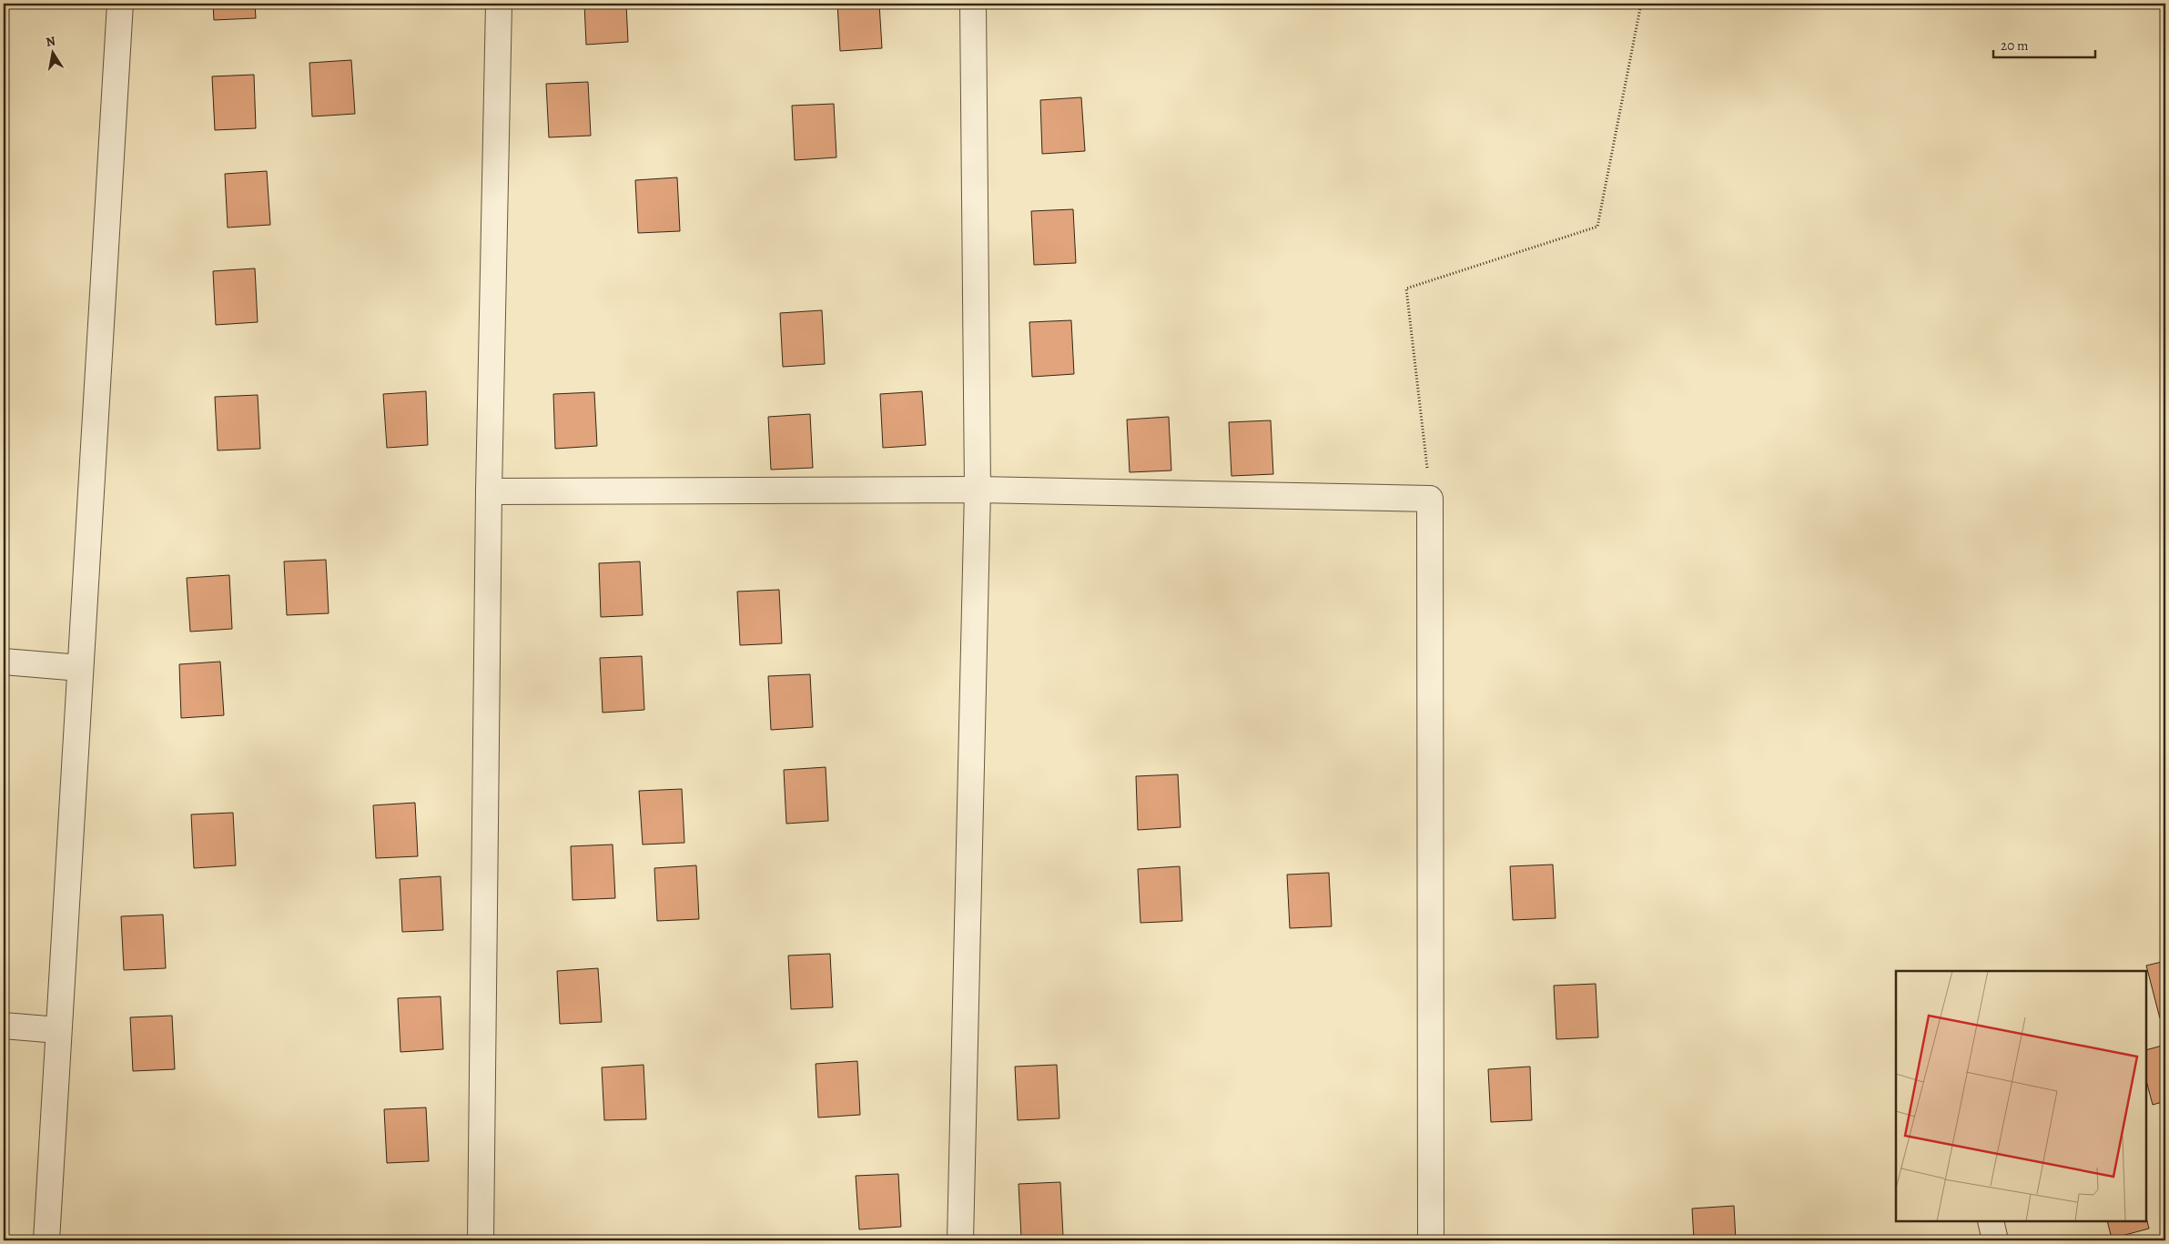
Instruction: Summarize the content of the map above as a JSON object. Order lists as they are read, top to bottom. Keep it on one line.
{"scale_bar":"20 m","north":"top"}
